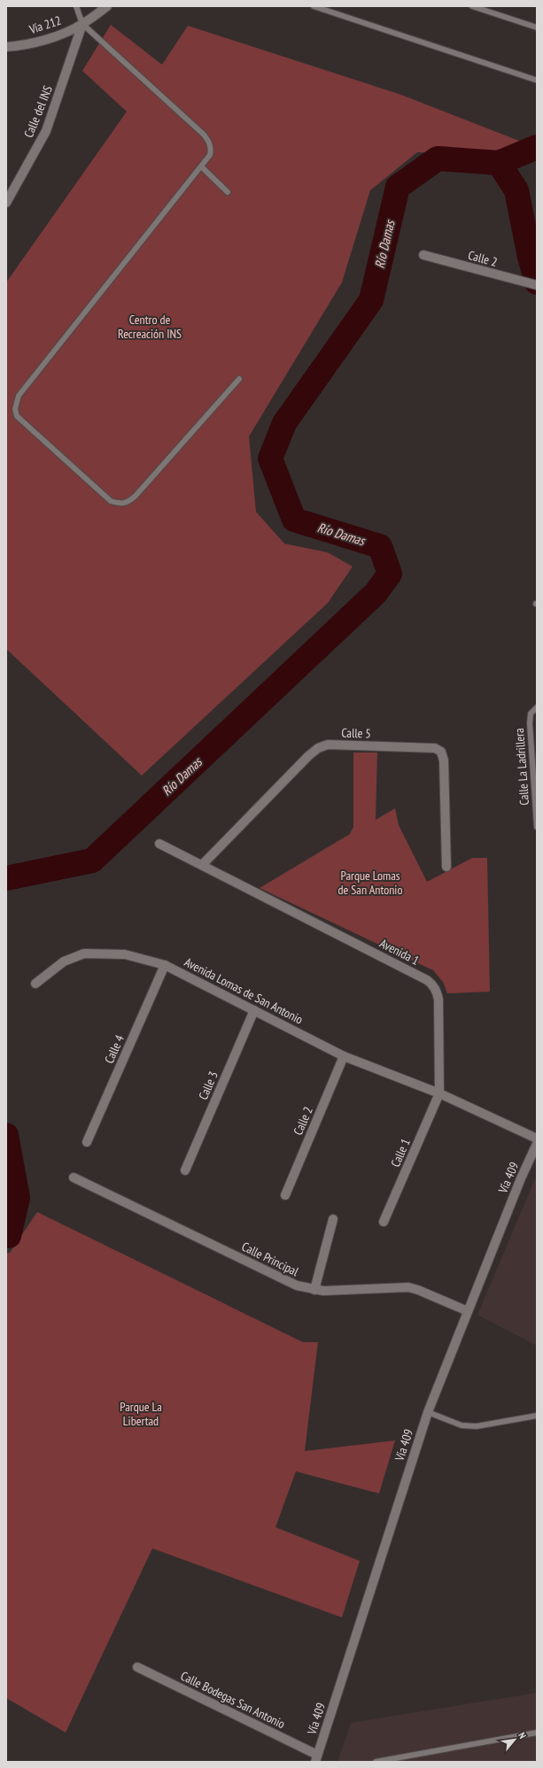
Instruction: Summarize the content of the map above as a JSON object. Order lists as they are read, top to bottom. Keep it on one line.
{"streets":{"street":["Vía 212","Calle del INS","Calle 2","Calle 5","Avenida 1","Avenida Lomas de San Antonio","Calle 4","Calle 3","Calle 1","Vía 409","Calle Principal","Calle Bodegas San Antonio"],"lane":["Calle La Ladrillera"]},"crossings":[["Vía 212","Calle del INS"],["Calle 2","Avenida Lomas de San Antonio"],["Calle 5","Avenida 1"],["Avenida 1","Avenida Lomas de San Antonio"],["Avenida 1","Calle 1"],["Avenida Lomas de San Antonio","Calle 4"],["Avenida Lomas de San Antonio","Calle 3"],["Avenida Lomas de San Antonio","Calle 1"],["Vía 409","Calle Principal"],["Vía 409","Calle Bodegas San Antonio"]],"water":["Río Damas"],"parks":["Centro de Recreación INS","Parque Lomas de San Antonio","Parque La Libertad"],"north":"top right"}
